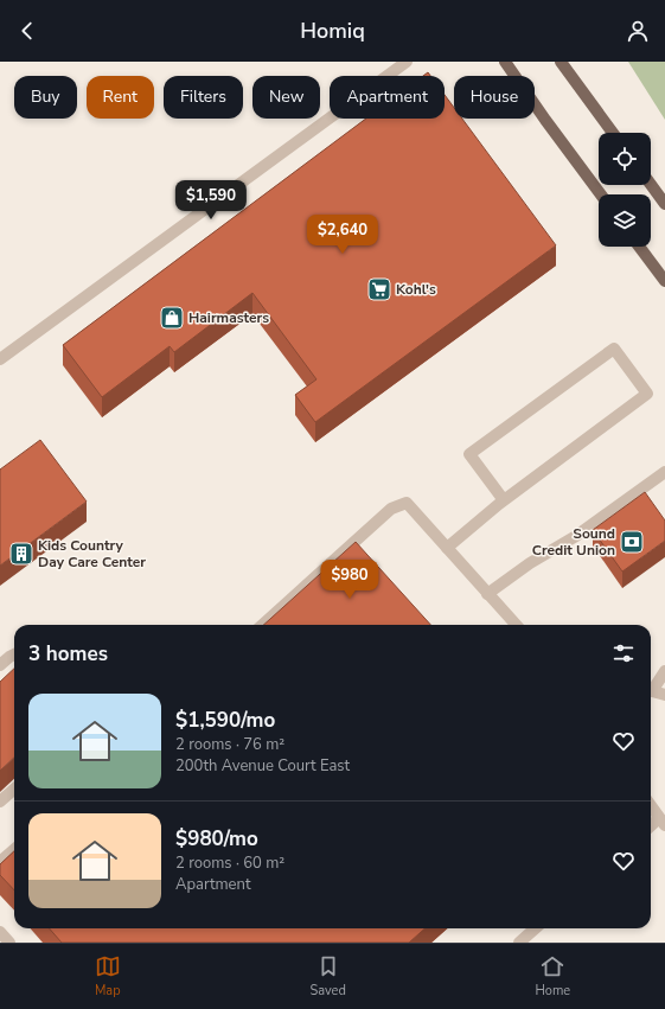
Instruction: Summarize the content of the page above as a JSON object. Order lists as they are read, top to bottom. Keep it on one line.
{"places":{"supermarket":["Kohl's"],"shop":["Hairmasters"],"bank":["Sound Credit Union"],"building":["Kids Country Day Care Center"]},"page":{"header":"Homiq","chip":["Buy","Rent","Filters","New","Apartment","House"],"price":["$1,590","$2,640","$980"],"heading":"3 homes","list":[{"name":"$1,590/mo","note":"2 rooms · 76 m² · 200th Avenue Court East"},{"name":"$980/mo","note":"2 rooms · 60 m² · Apartment"}],"tabs":["Map","Saved","Home"]}}
